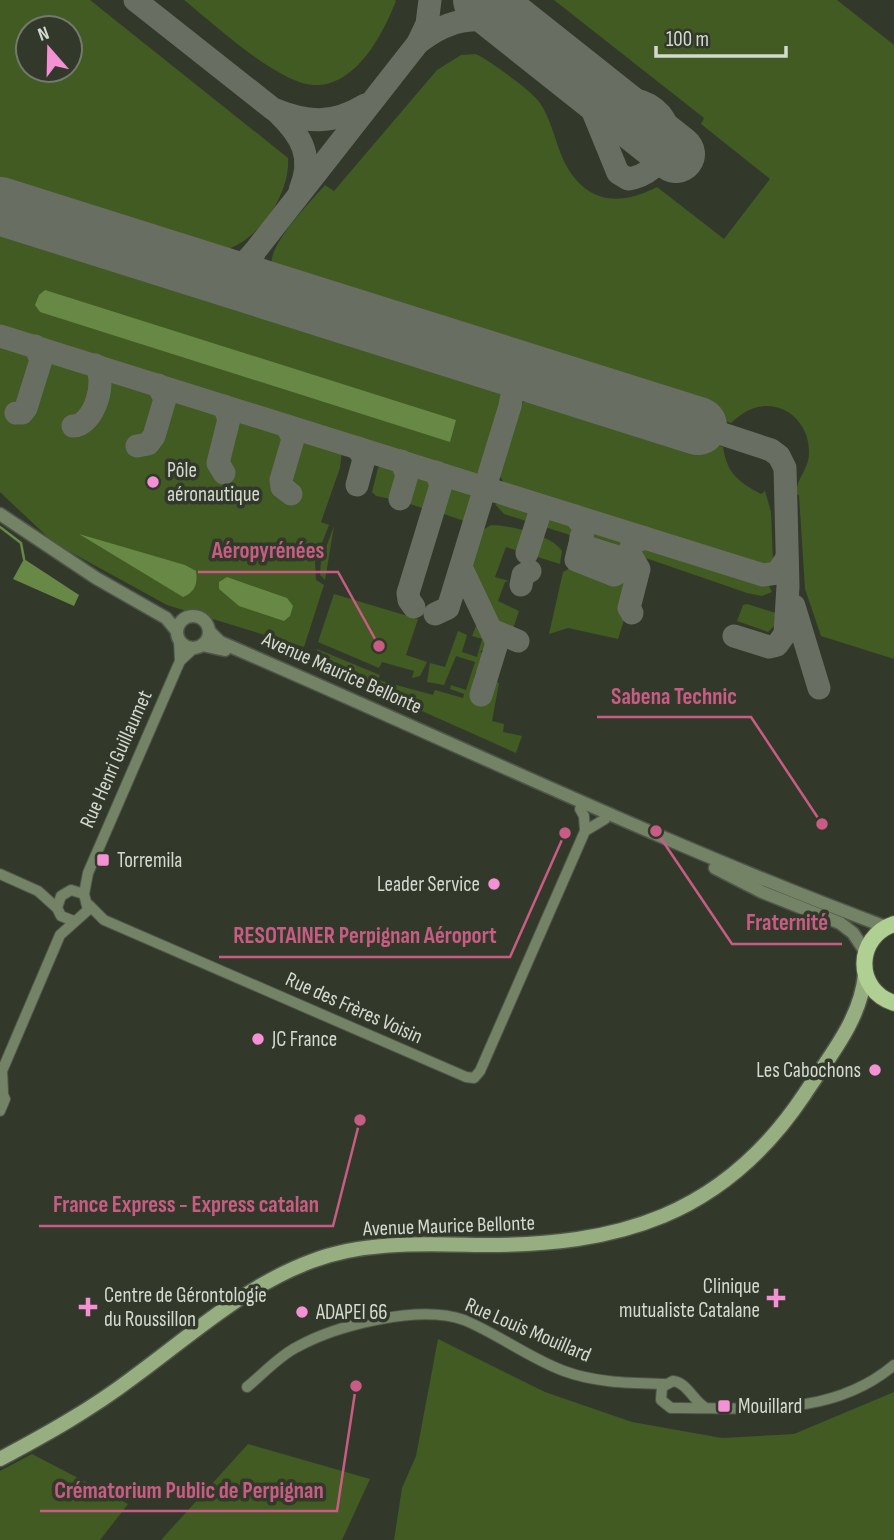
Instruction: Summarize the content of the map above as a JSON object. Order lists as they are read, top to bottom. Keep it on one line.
{"streets":{"main road":["Avenue Maurice Bellonte"],"street":["Rue Henri Guillaumet","Rue des Frères Voisin","Rue Louis Mouillard"]},"crossings":[["Avenue Maurice Bellonte","Rue Henri Guillaumet"],["Rue Henri Guillaumet","Rue des Frères Voisin"]],"places":{"other":["Pôle aéronautique","Aéropyrénées","Sabena Technic","Fraternité","RESOTAINER Perpignan Aéroport","Leader Service","JC France","Les Cabochons","France Express - Express catalan","ADAPEI 66","Crématorium Public de Perpignan"],"transit":["Torremila","Mouillard"],"health":["Clinique mutualiste Catalane","Centre de Gérontologie du Roussillon"]},"scale_bar":"100 m","north":"top"}
